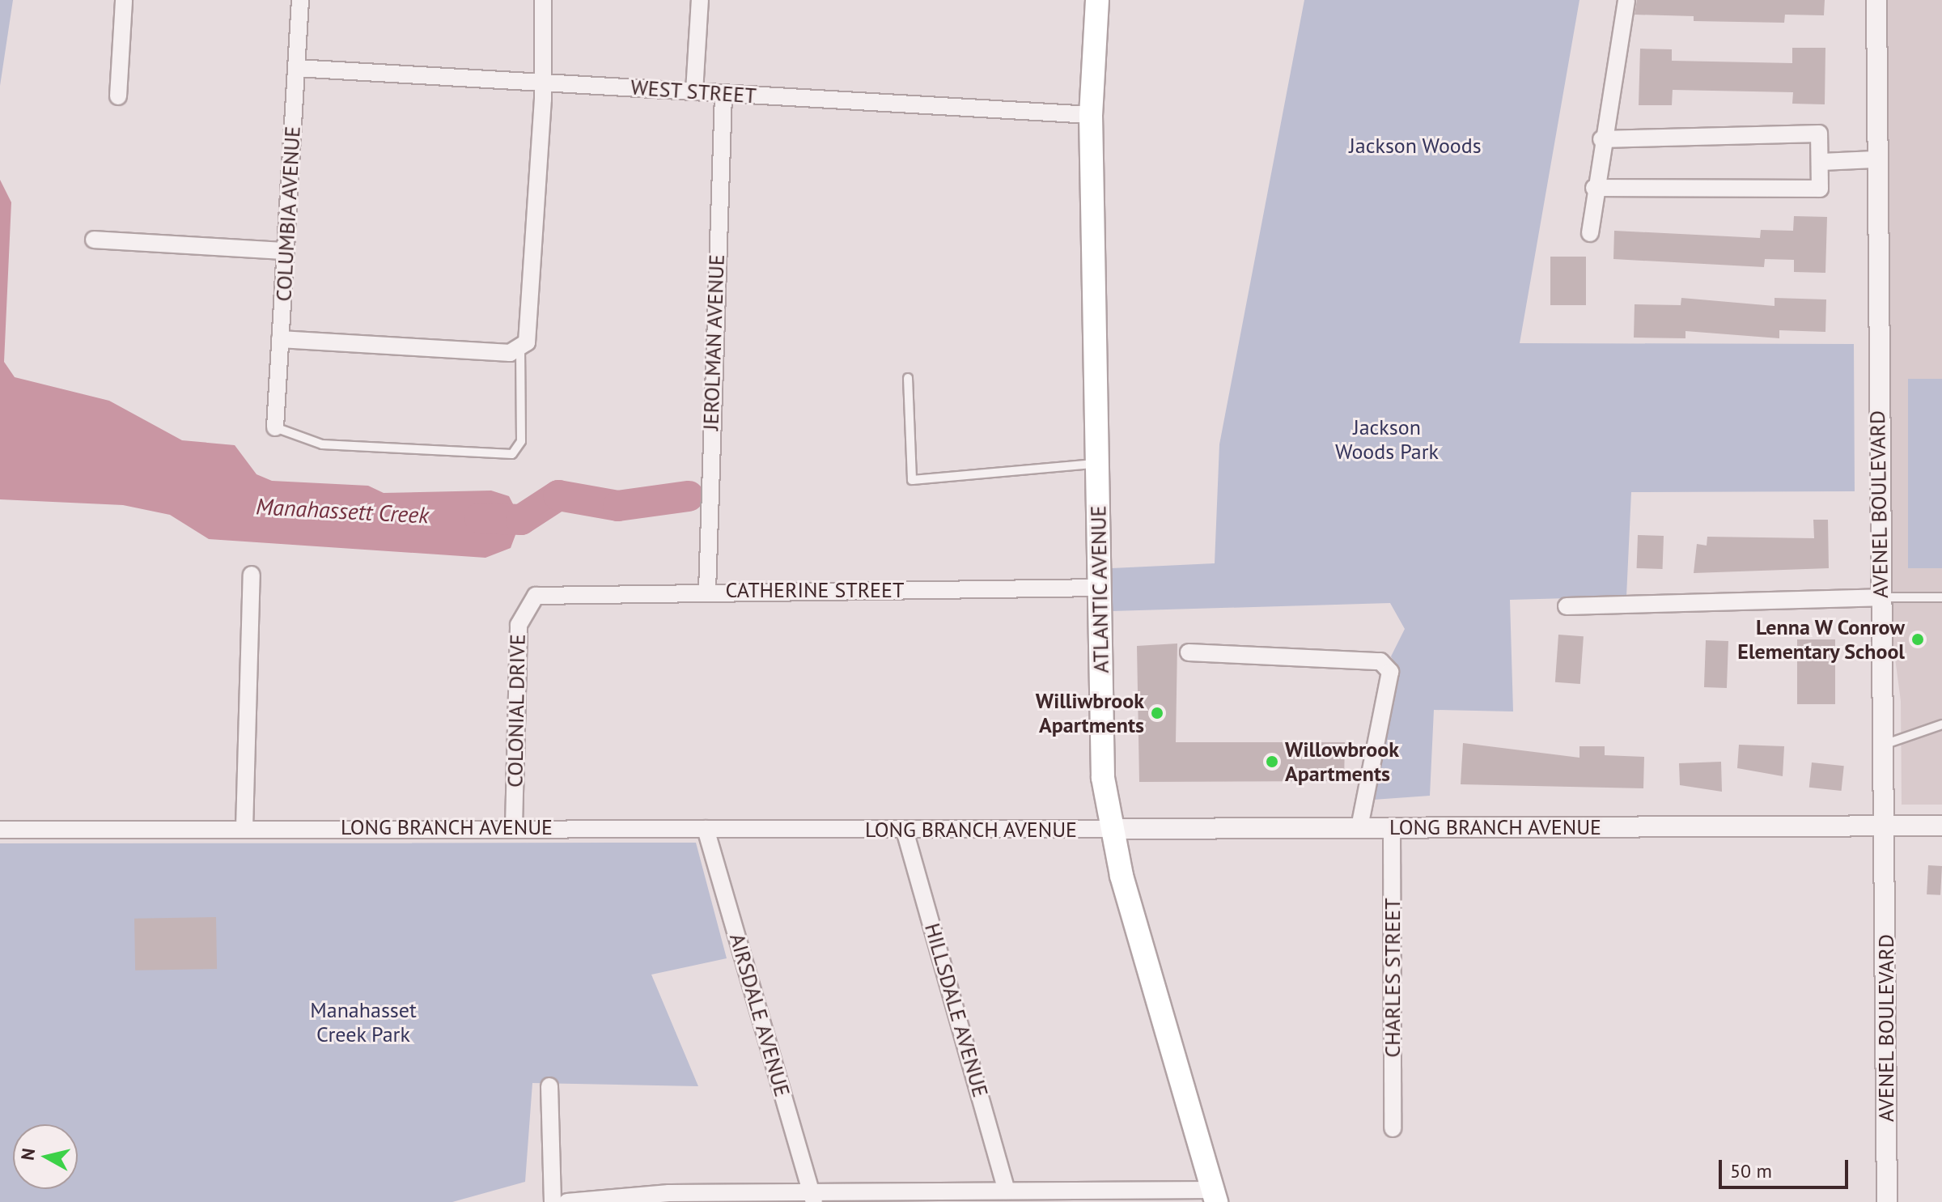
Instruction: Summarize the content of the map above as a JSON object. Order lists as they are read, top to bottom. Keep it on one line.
{"streets":{"main road":["ATLANTIC AVENUE"],"street":["WEST STREET","COLUMBIA AVENUE","JEROLMAN AVENUE","AVENEL BOULEVARD","CATHERINE STREET","COLONIAL DRIVE","LONG BRANCH AVENUE","CHARLES STREET","HILLSDALE AVENUE","AIRSDALE AVENUE"]},"crossings":[["WEST STREET","COLUMBIA AVENUE"],["WEST STREET","JEROLMAN AVENUE"],["WEST STREET","ATLANTIC AVENUE"],["JEROLMAN AVENUE","CATHERINE STREET"],["AVENEL BOULEVARD","LONG BRANCH AVENUE"],["ATLANTIC AVENUE","CATHERINE STREET"],["ATLANTIC AVENUE","LONG BRANCH AVENUE"],["CATHERINE STREET","COLONIAL DRIVE"],["COLONIAL DRIVE","LONG BRANCH AVENUE"],["LONG BRANCH AVENUE","CHARLES STREET"],["LONG BRANCH AVENUE","HILLSDALE AVENUE"],["LONG BRANCH AVENUE","AIRSDALE AVENUE"]],"water":["Manahassett Creek"],"parks":["Jackson Woods","Jackson Woods Park","Manahasset Creek Park"],"places":["Lenna W Conrow Elementary School","Williwbrook Apartments","Willowbrook Apartments"],"scale_bar":"50 m","north":"left"}
